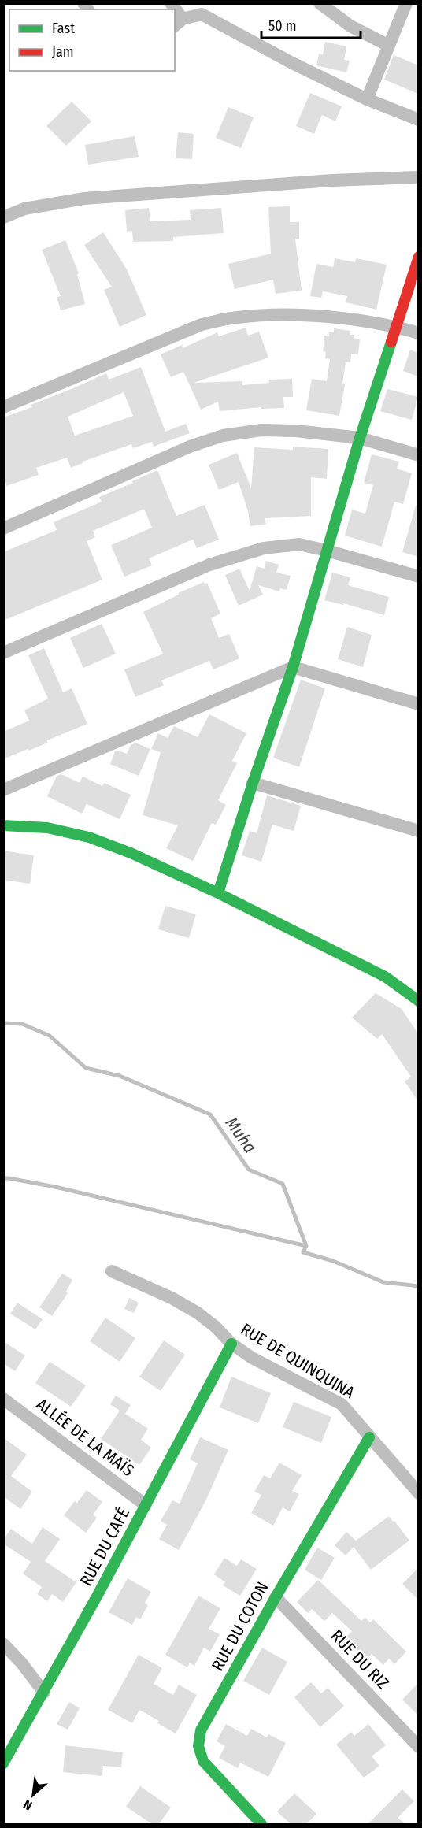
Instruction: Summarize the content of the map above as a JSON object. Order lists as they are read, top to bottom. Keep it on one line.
{"streets":{"street":["RUE DE QUINQUINA","ALLÉE DE LA MAÏS","RUE DU CAFÉ","RUE DU COTON","RUE DU RIZ"]},"crossings":[["RUE DE QUINQUINA","RUE DU CAFÉ"],["RUE DE QUINQUINA","RUE DU COTON"],["ALLÉE DE LA MAÏS","RUE DU CAFÉ"],["RUE DU COTON","RUE DU RIZ"]],"water":["Muha"],"legend":["Fast","Jam"],"scale_bar":"50 m","north":"bottom left"}
